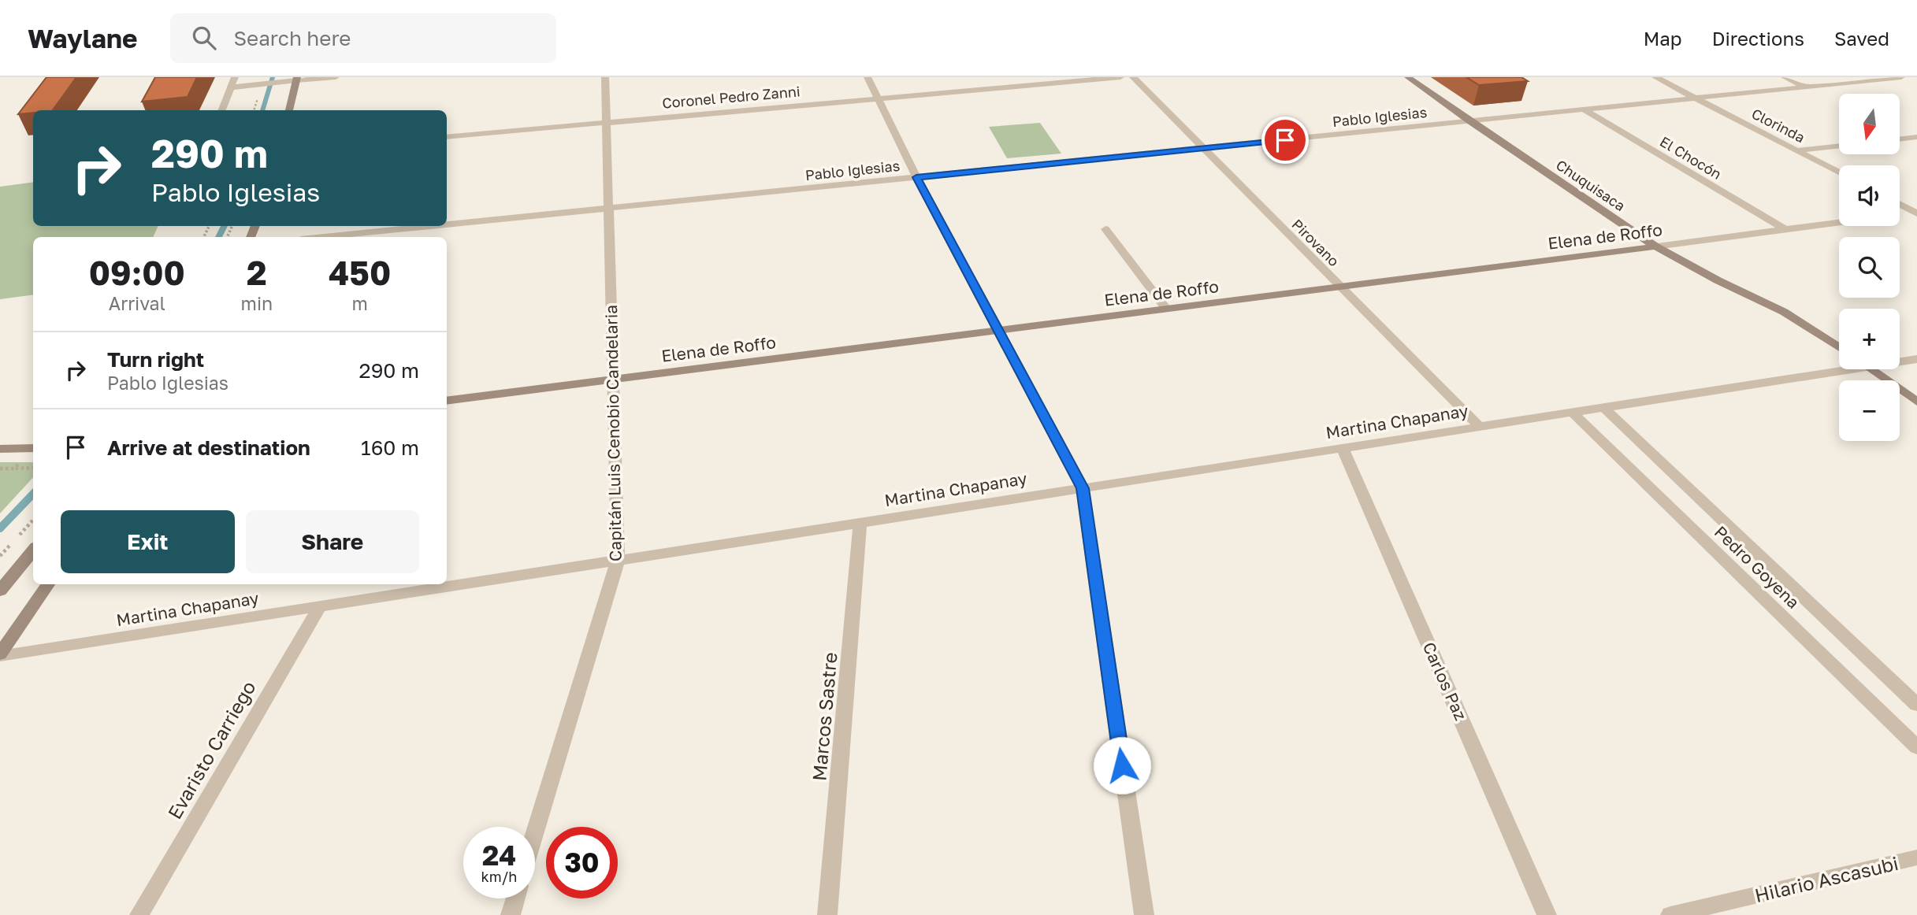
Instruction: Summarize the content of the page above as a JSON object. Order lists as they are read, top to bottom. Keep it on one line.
{"streets":{"street":["Coronel Pedro Zanni","Pablo Iglesias","Clorinda","El Chocón","Chuquisaca","Elena de Roffo","Pirovano","Martina Chapanay","Capitán Luis Cenobio Candelaria","Pedro Goyena","Carlos Paz","Marcos Sastre","Evaristo Carriego","Hilario Ascasubi"]},"crossings":[["Coronel Pedro Zanni","Capitán Luis Cenobio Candelaria"],["Pablo Iglesias","Clorinda"],["Pablo Iglesias","El Chocón"],["Pablo Iglesias","Chuquisaca"],["Pablo Iglesias","Pirovano"],["Pablo Iglesias","Capitán Luis Cenobio Candelaria"],["El Chocón","Elena de Roffo"],["Chuquisaca","Elena de Roffo"],["Elena de Roffo","Pirovano"],["Elena de Roffo","Capitán Luis Cenobio Candelaria"],["Pirovano","Martina Chapanay"],["Martina Chapanay","Capitán Luis Cenobio Candelaria"],["Martina Chapanay","Pedro Goyena"],["Martina Chapanay","Carlos Paz"],["Martina Chapanay","Marcos Sastre"],["Martina Chapanay","Evaristo Carriego"]],"north":"bottom","page":{"header":"Waylane","search":"Search here","nav":["Map","Directions","Saved"],"map_buttons":["+","−"],"turn":["290 m","Pablo Iglesias"],"eta":["09:00","Arrival","2","min","450","m"],"list":[{"name":"Turn right","note":"Pablo Iglesias","value":"290 m"},{"name":"Arrive at destination","value":"160 m"}],"buttons":["Exit","Share"],"speed":"24 km/h","limit":"30"}}
